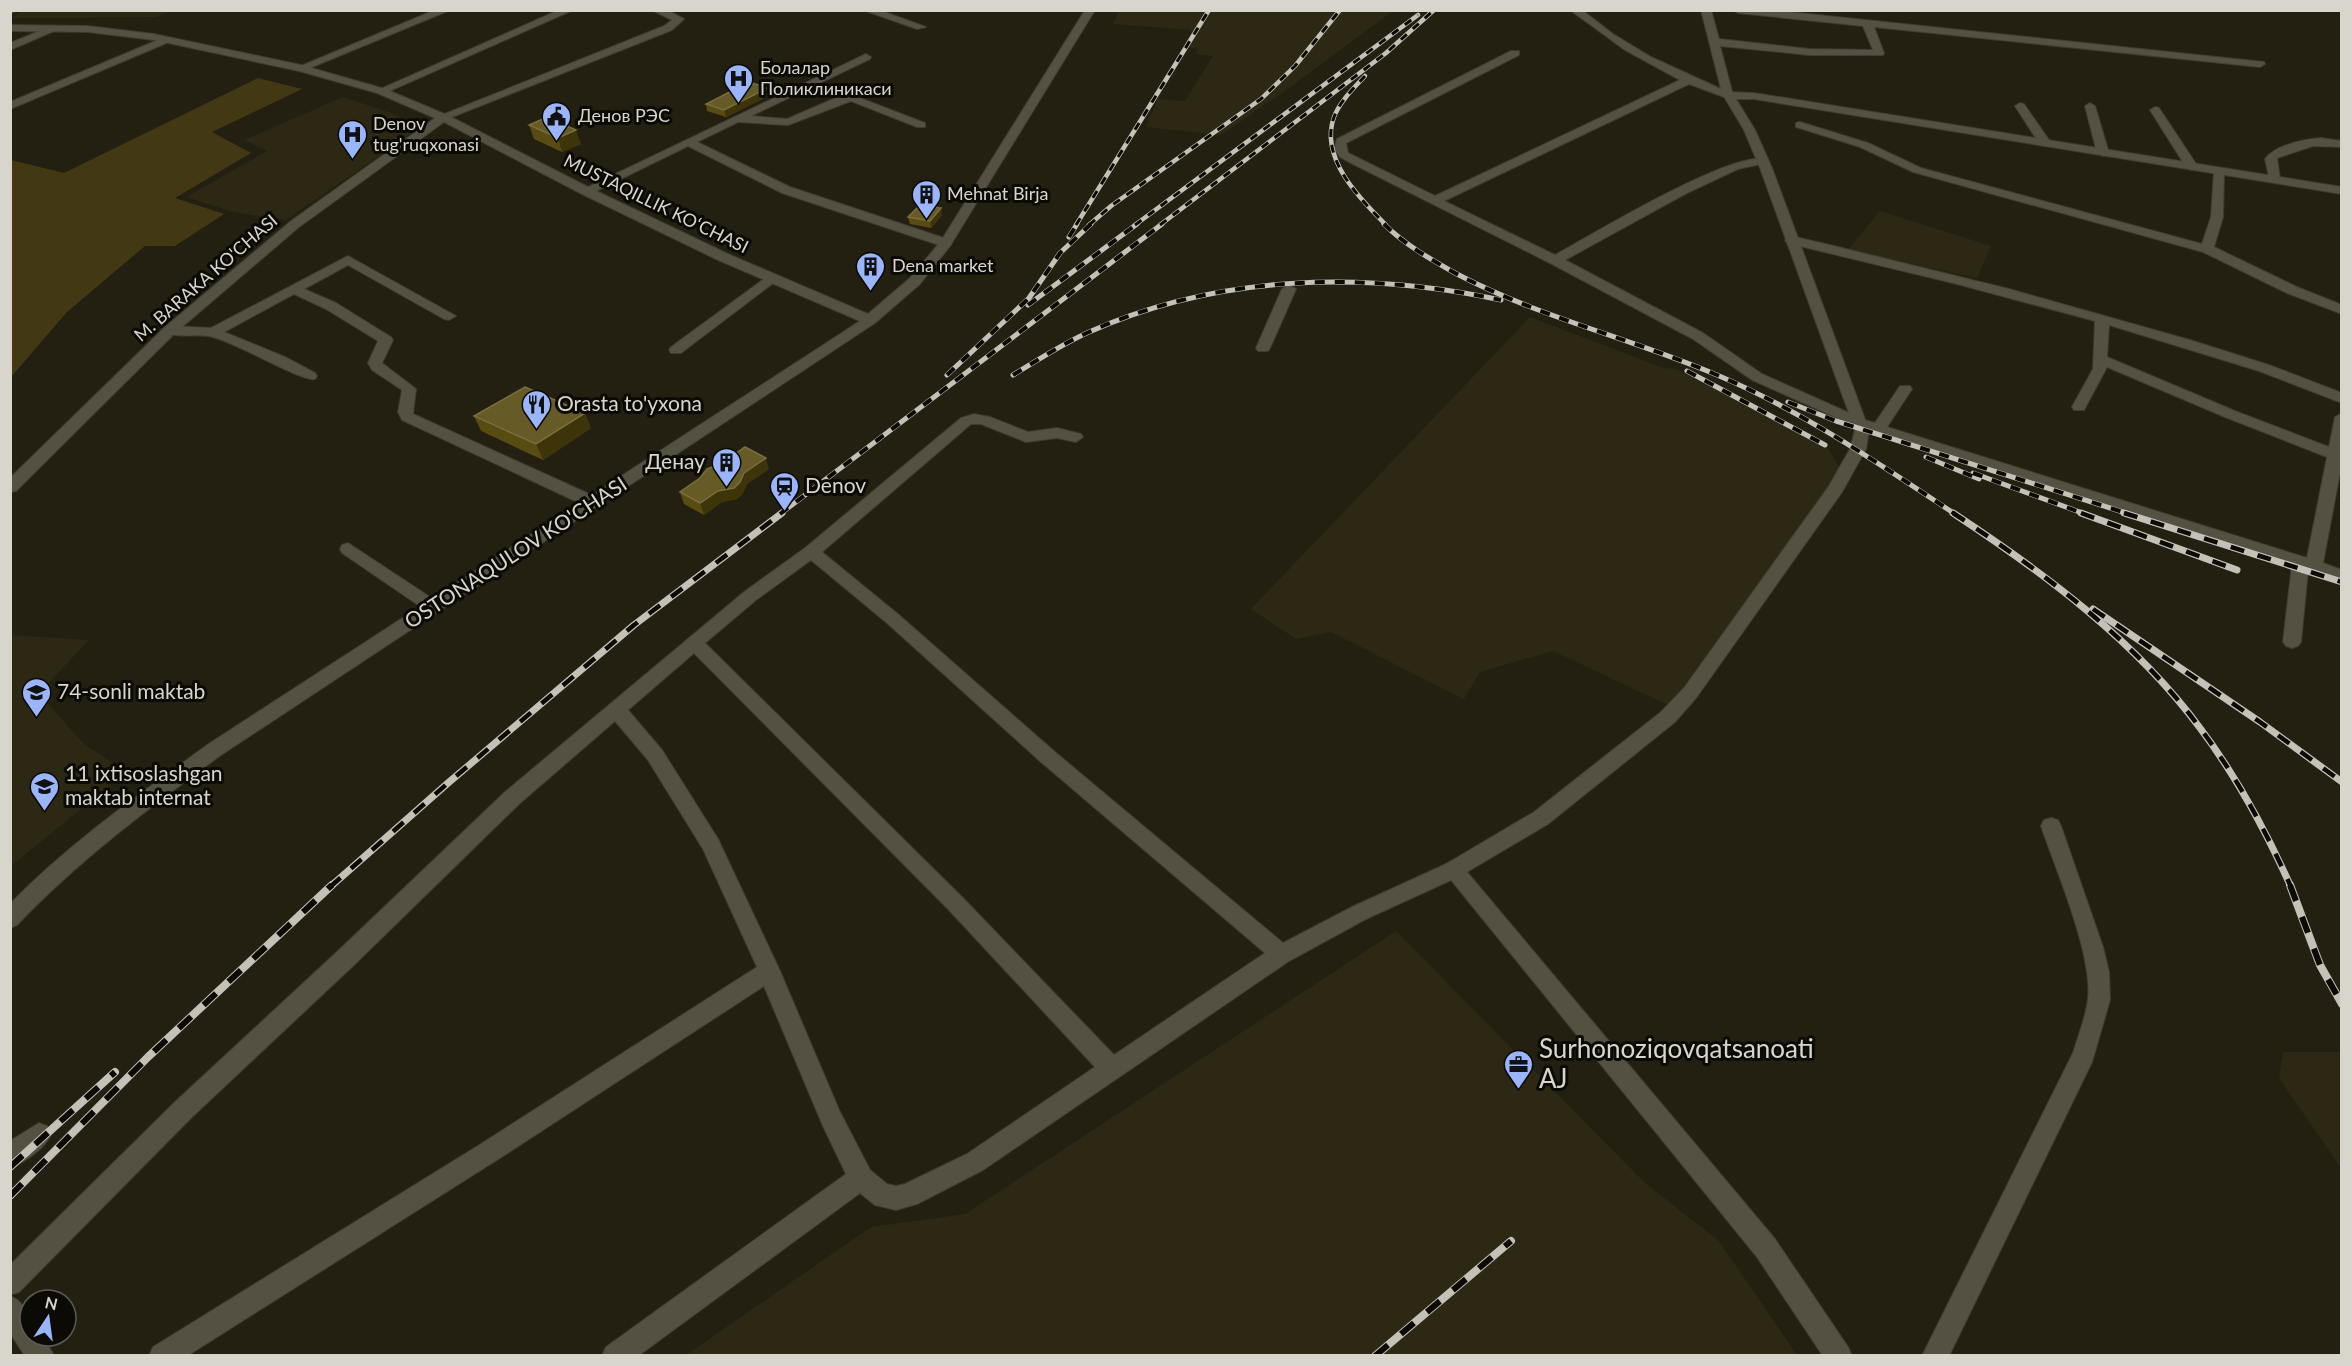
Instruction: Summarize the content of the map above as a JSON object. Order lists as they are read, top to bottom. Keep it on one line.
{"streets":{"street":["MUSTAQILLIK KO‘CHASI","M. BARAKA KO'CHASI","OSTONAQULOV KO'CHASI"]},"crossings":[["MUSTAQILLIK KO‘CHASI","M. BARAKA KO'CHASI"],["MUSTAQILLIK KO‘CHASI","OSTONAQULOV KO'CHASI"]],"places":{"hospital":["Болалар Поликлиникаси","Denov tug'ruqxonasi"],"public building":["Денов РЭС"],"building":["Mehnat Birja","Dena market","Денау"],"restaurant":["Orasta to'yxona"],"station":["Denov"],"school or university":["74-sonli maktab","11 ixtisoslashgan maktab internat"],"office":["Surhonoziqovqatsanoati AJ"]},"north":"top"}
